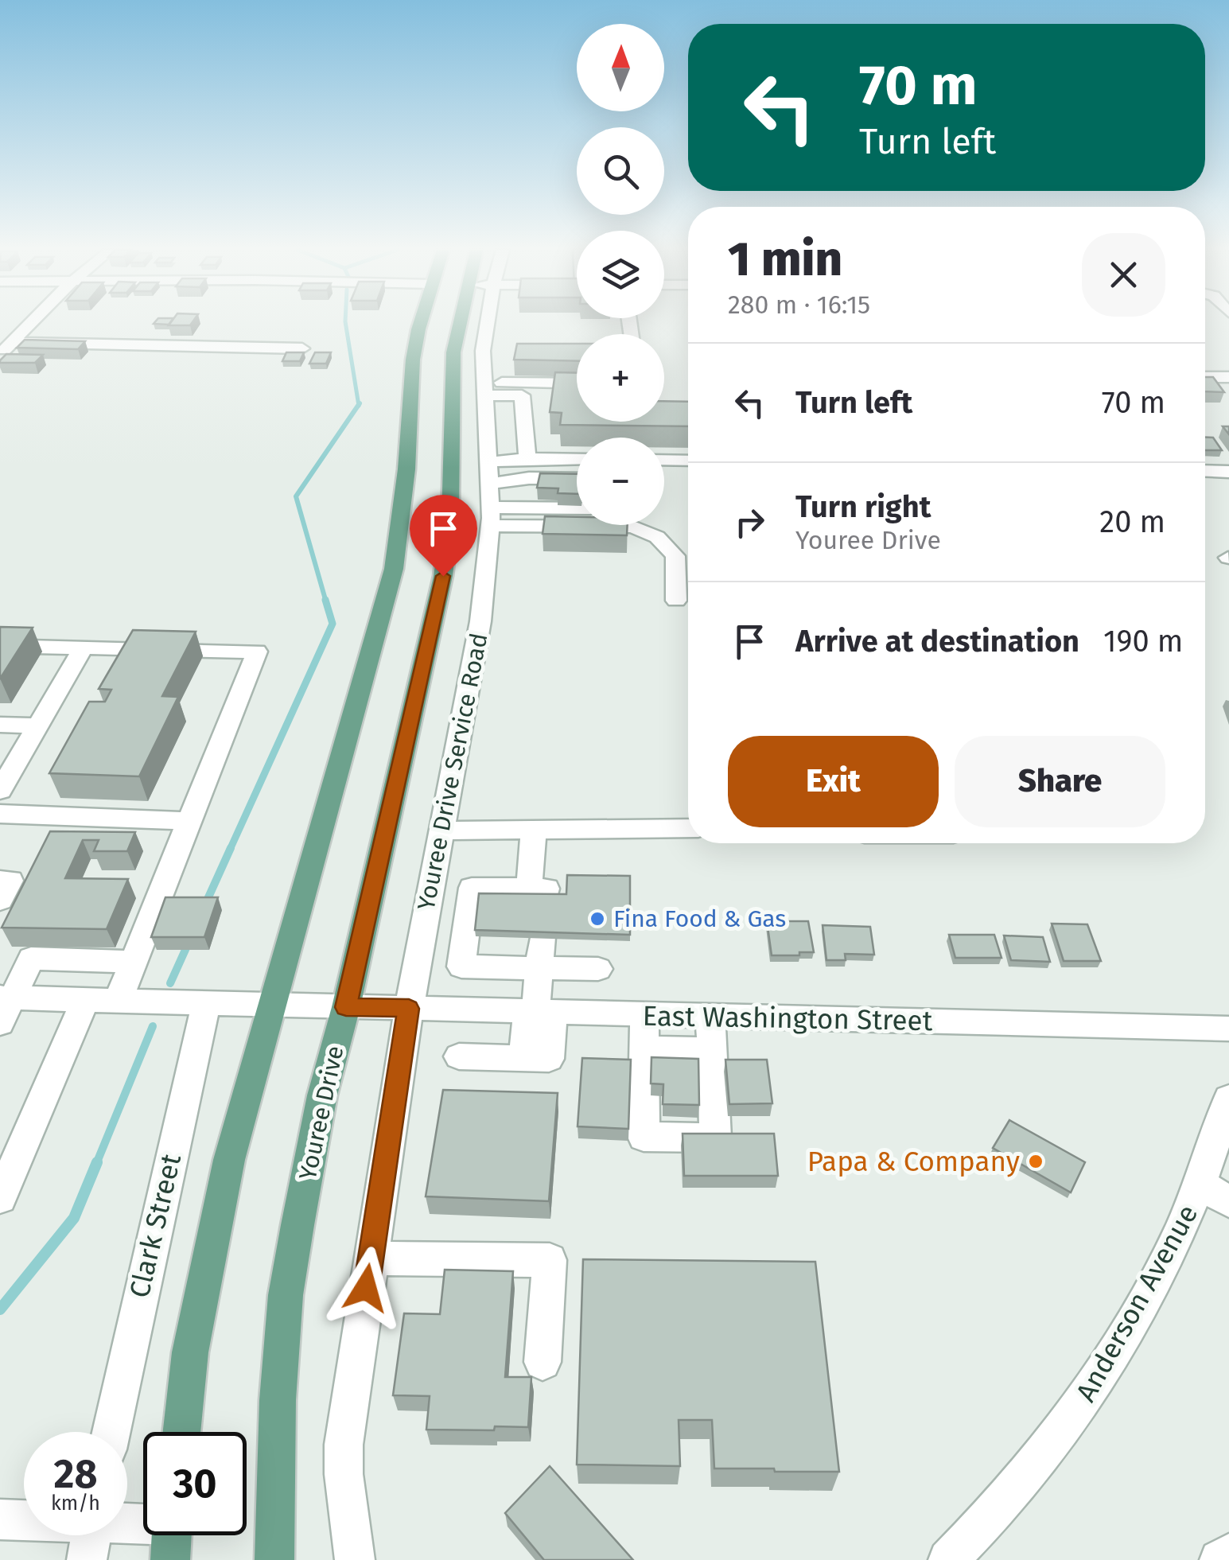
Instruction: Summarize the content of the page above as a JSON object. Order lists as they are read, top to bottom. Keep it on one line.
{"streets":{"main road":["Youree Drive"],"street":["Youree Drive Service Road","East Washington Street","Clark Street","Anderson Avenue"]},"crossings":[["Youree Drive Service Road","East Washington Street"],["East Washington Street","Youree Drive"]],"places":["Fina Food & Gas","Papa & Company"],"north":"top","page":{"map_buttons":["+","−"],"turn":["70 m","Turn left"],"heading":["1 min","280 m · 16:15"],"list":[{"name":"Turn left","value":"70 m"},{"name":"Turn right","note":"Youree Drive","value":"20 m"},{"name":"Arrive at destination","value":"190 m"}],"buttons":["Exit","Share"],"speed":"28 km/h","limit":"30"}}
